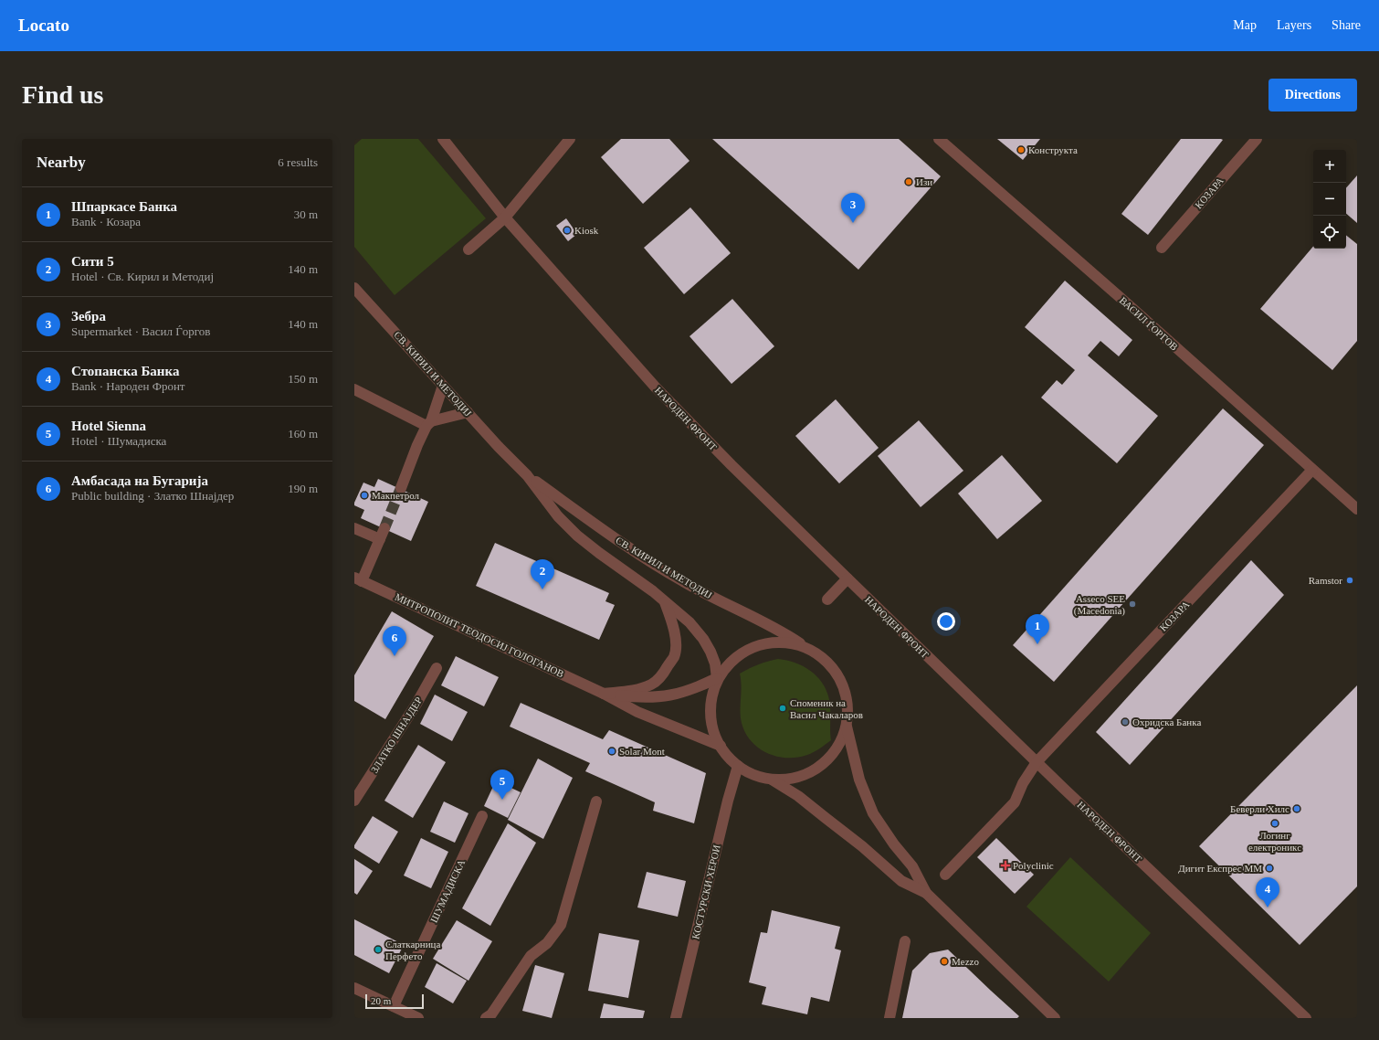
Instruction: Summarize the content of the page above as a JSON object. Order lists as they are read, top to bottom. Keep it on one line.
{"streets":{"street":["КОЗАРА","ВАСИЛ ЃОРГОВ","СВ. КИРИЛ И МЕТОДИЈ","НАРОДЕН ФРОНТ","МИТРОПОЛИТ ТЕОДОСИЈ ГОЛОГАНОВ","ЗЛАТКО ШНАЈДЕР","ШУМАДИСКА","КОСТУРСКИ ХЕРОИ"]},"crossings":[["КОЗАРА","ВАСИЛ ЃОРГОВ"],["КОЗАРА","НАРОДЕН ФРОНТ"],["СВ. КИРИЛ И МЕТОДИЈ","МИТРОПОЛИТ ТЕОДОСИЈ ГОЛОГАНОВ"]],"places":{"other":["Конструкта","Изи","Kiosk","Макпетрол","Ramstor","Asseco SEE (Macedonia)","Споменик на Васил Чакаларов","Охридска Банка","Solar Mont","Беверли Хилс","Логинг електроникс","Дигит Експрес ММ","Слаткарница Перфето","Mezzo"],"health":["Polyclinic"]},"scale_bar":"20 m","page":{"header":"Locato","nav":["Map","Layers","Share"],"buttons":"Directions","title":"Find us","heading":["Nearby","6 results"],"map_buttons":["+","−"],"list":[{"mark":"1","name":"Шпаркасе Банка","note":"Bank · Козара","value":"30 m"},{"mark":"2","name":"Сити 5","note":"Hotel · Св. Кирил и Методиј","value":"140 m"},{"mark":"3","name":"Зебра","note":"Supermarket · Васил Ѓоргов","value":"140 m"},{"mark":"4","name":"Стопанска Банка","note":"Bank · Народен Фронт","value":"150 m"},{"mark":"5","name":"Hotel Sienna","note":"Hotel · Шумадиска","value":"160 m"},{"mark":"6","name":"Амбасада на Бугарија","note":"Public building · Златко Шнајдер","value":"190 m"}],"pins":["3","2","1","6","5","4"],"scale":"20 m"}}
